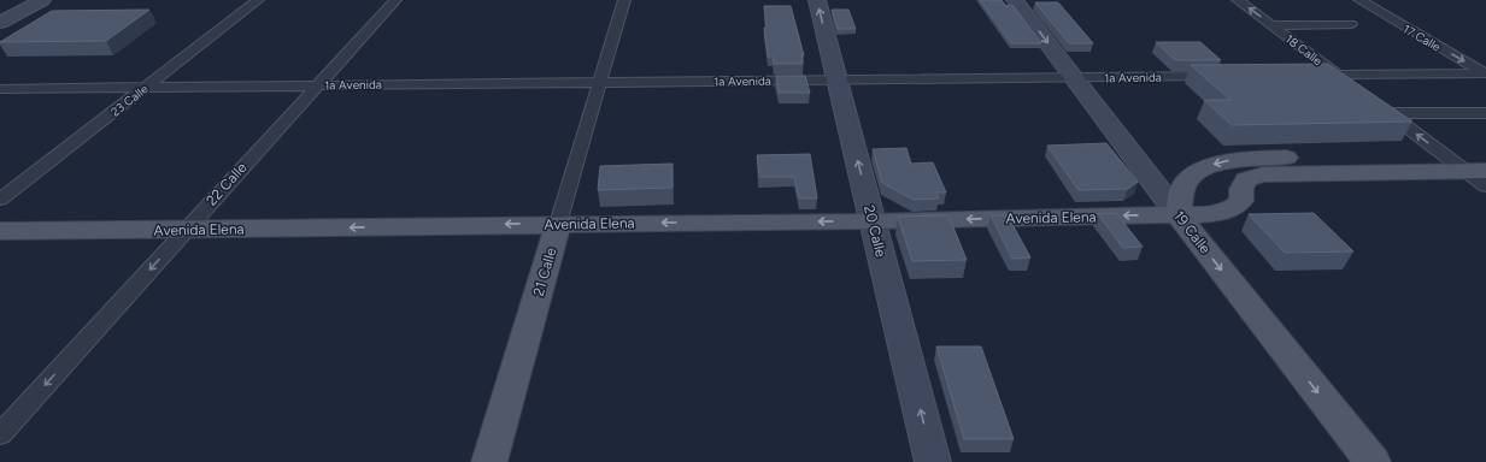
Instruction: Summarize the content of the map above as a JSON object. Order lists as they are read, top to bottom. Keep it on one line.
{"streets":{"main road":["Avenida Elena","20 Calle","19 Calle","21 Calle"],"street":["17 Calle","18 Calle","1a Avenida","23 Calle","22 Calle"]},"crossings":[["1a Avenida","23 Calle"],["1a Avenida","22 Calle"],["1a Avenida","20 Calle"],["1a Avenida","19 Calle"],["1a Avenida","21 Calle"],["22 Calle","Avenida Elena"],["Avenida Elena","20 Calle"],["Avenida Elena","19 Calle"],["Avenida Elena","21 Calle"]],"one_way":["22 Calle","Avenida Elena","20 Calle","19 Calle"]}
